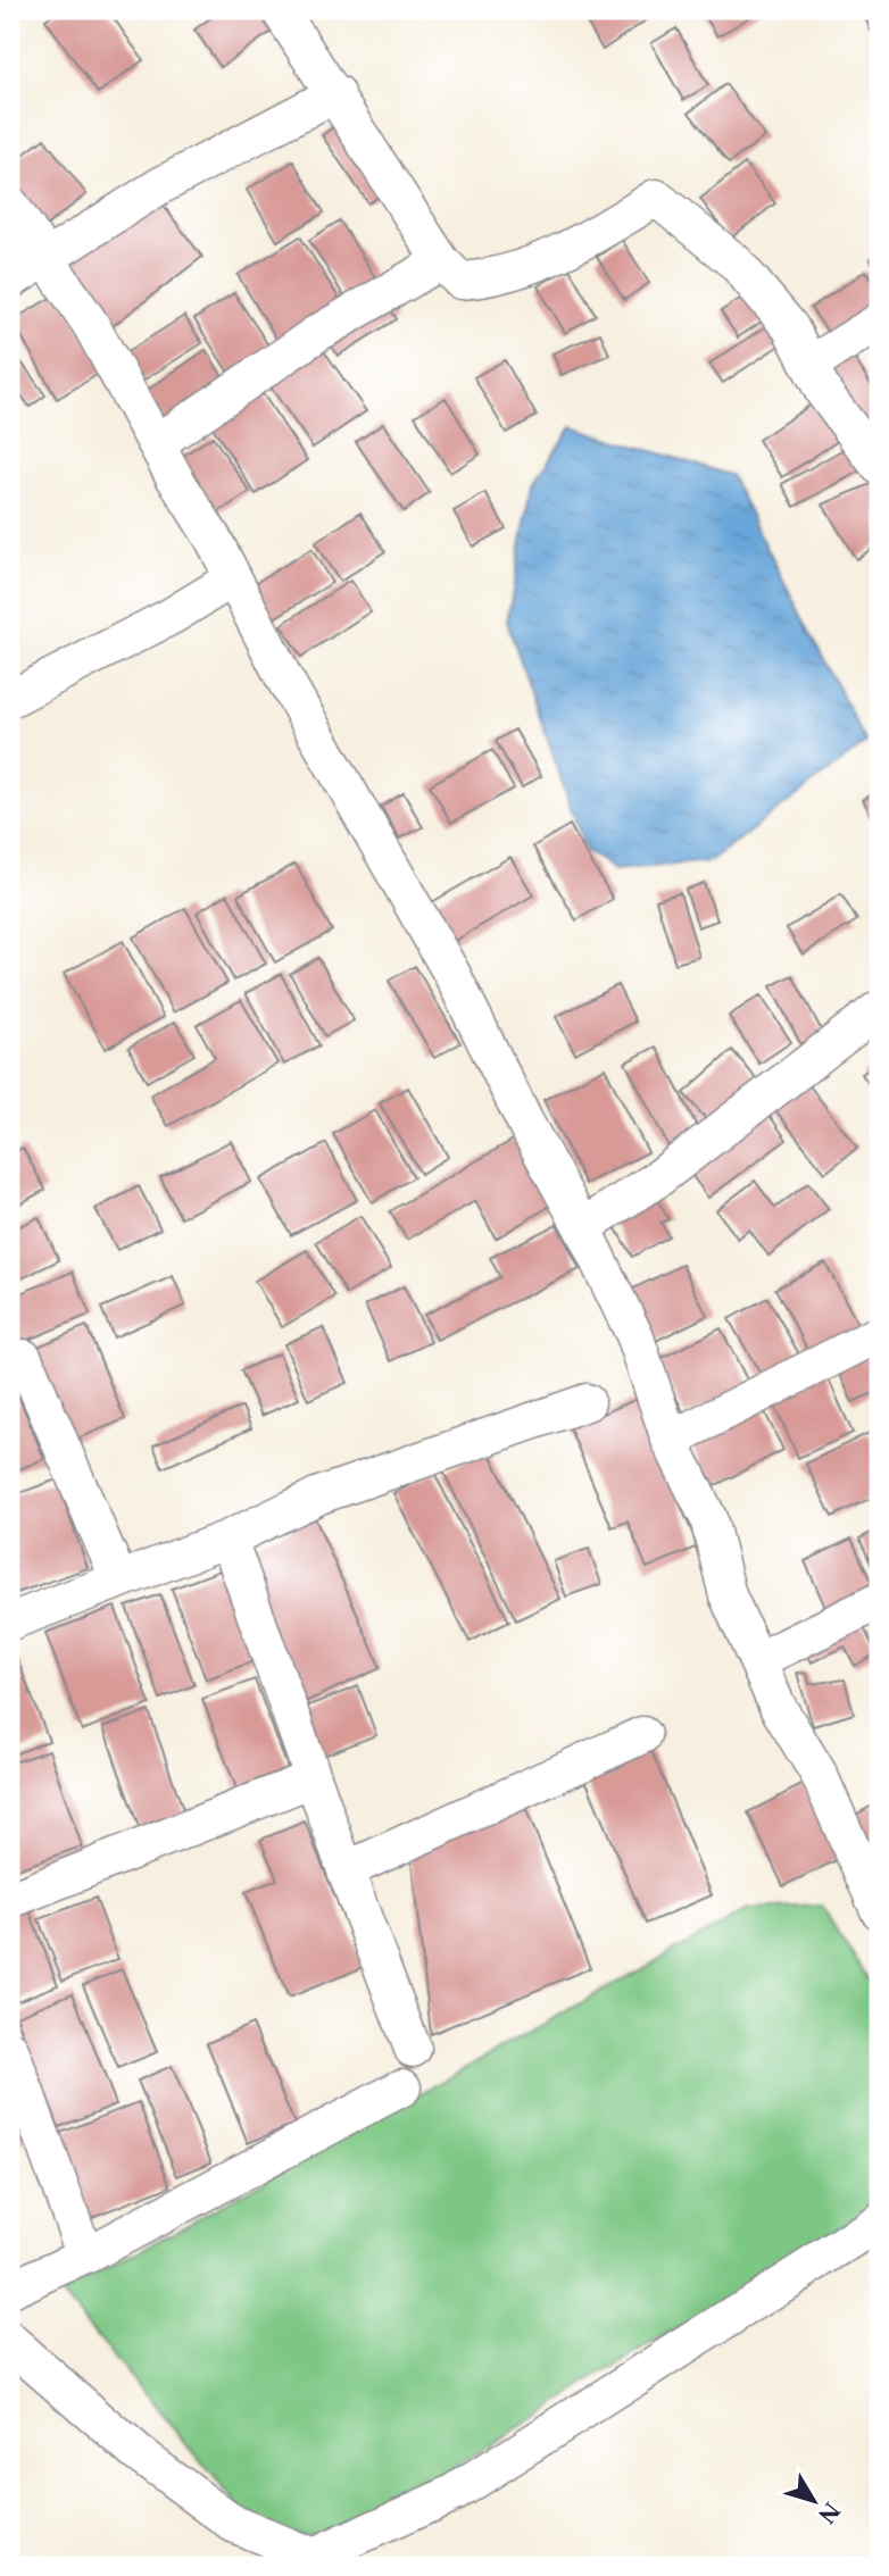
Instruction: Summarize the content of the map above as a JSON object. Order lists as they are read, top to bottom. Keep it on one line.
{"north":"bottom right"}
